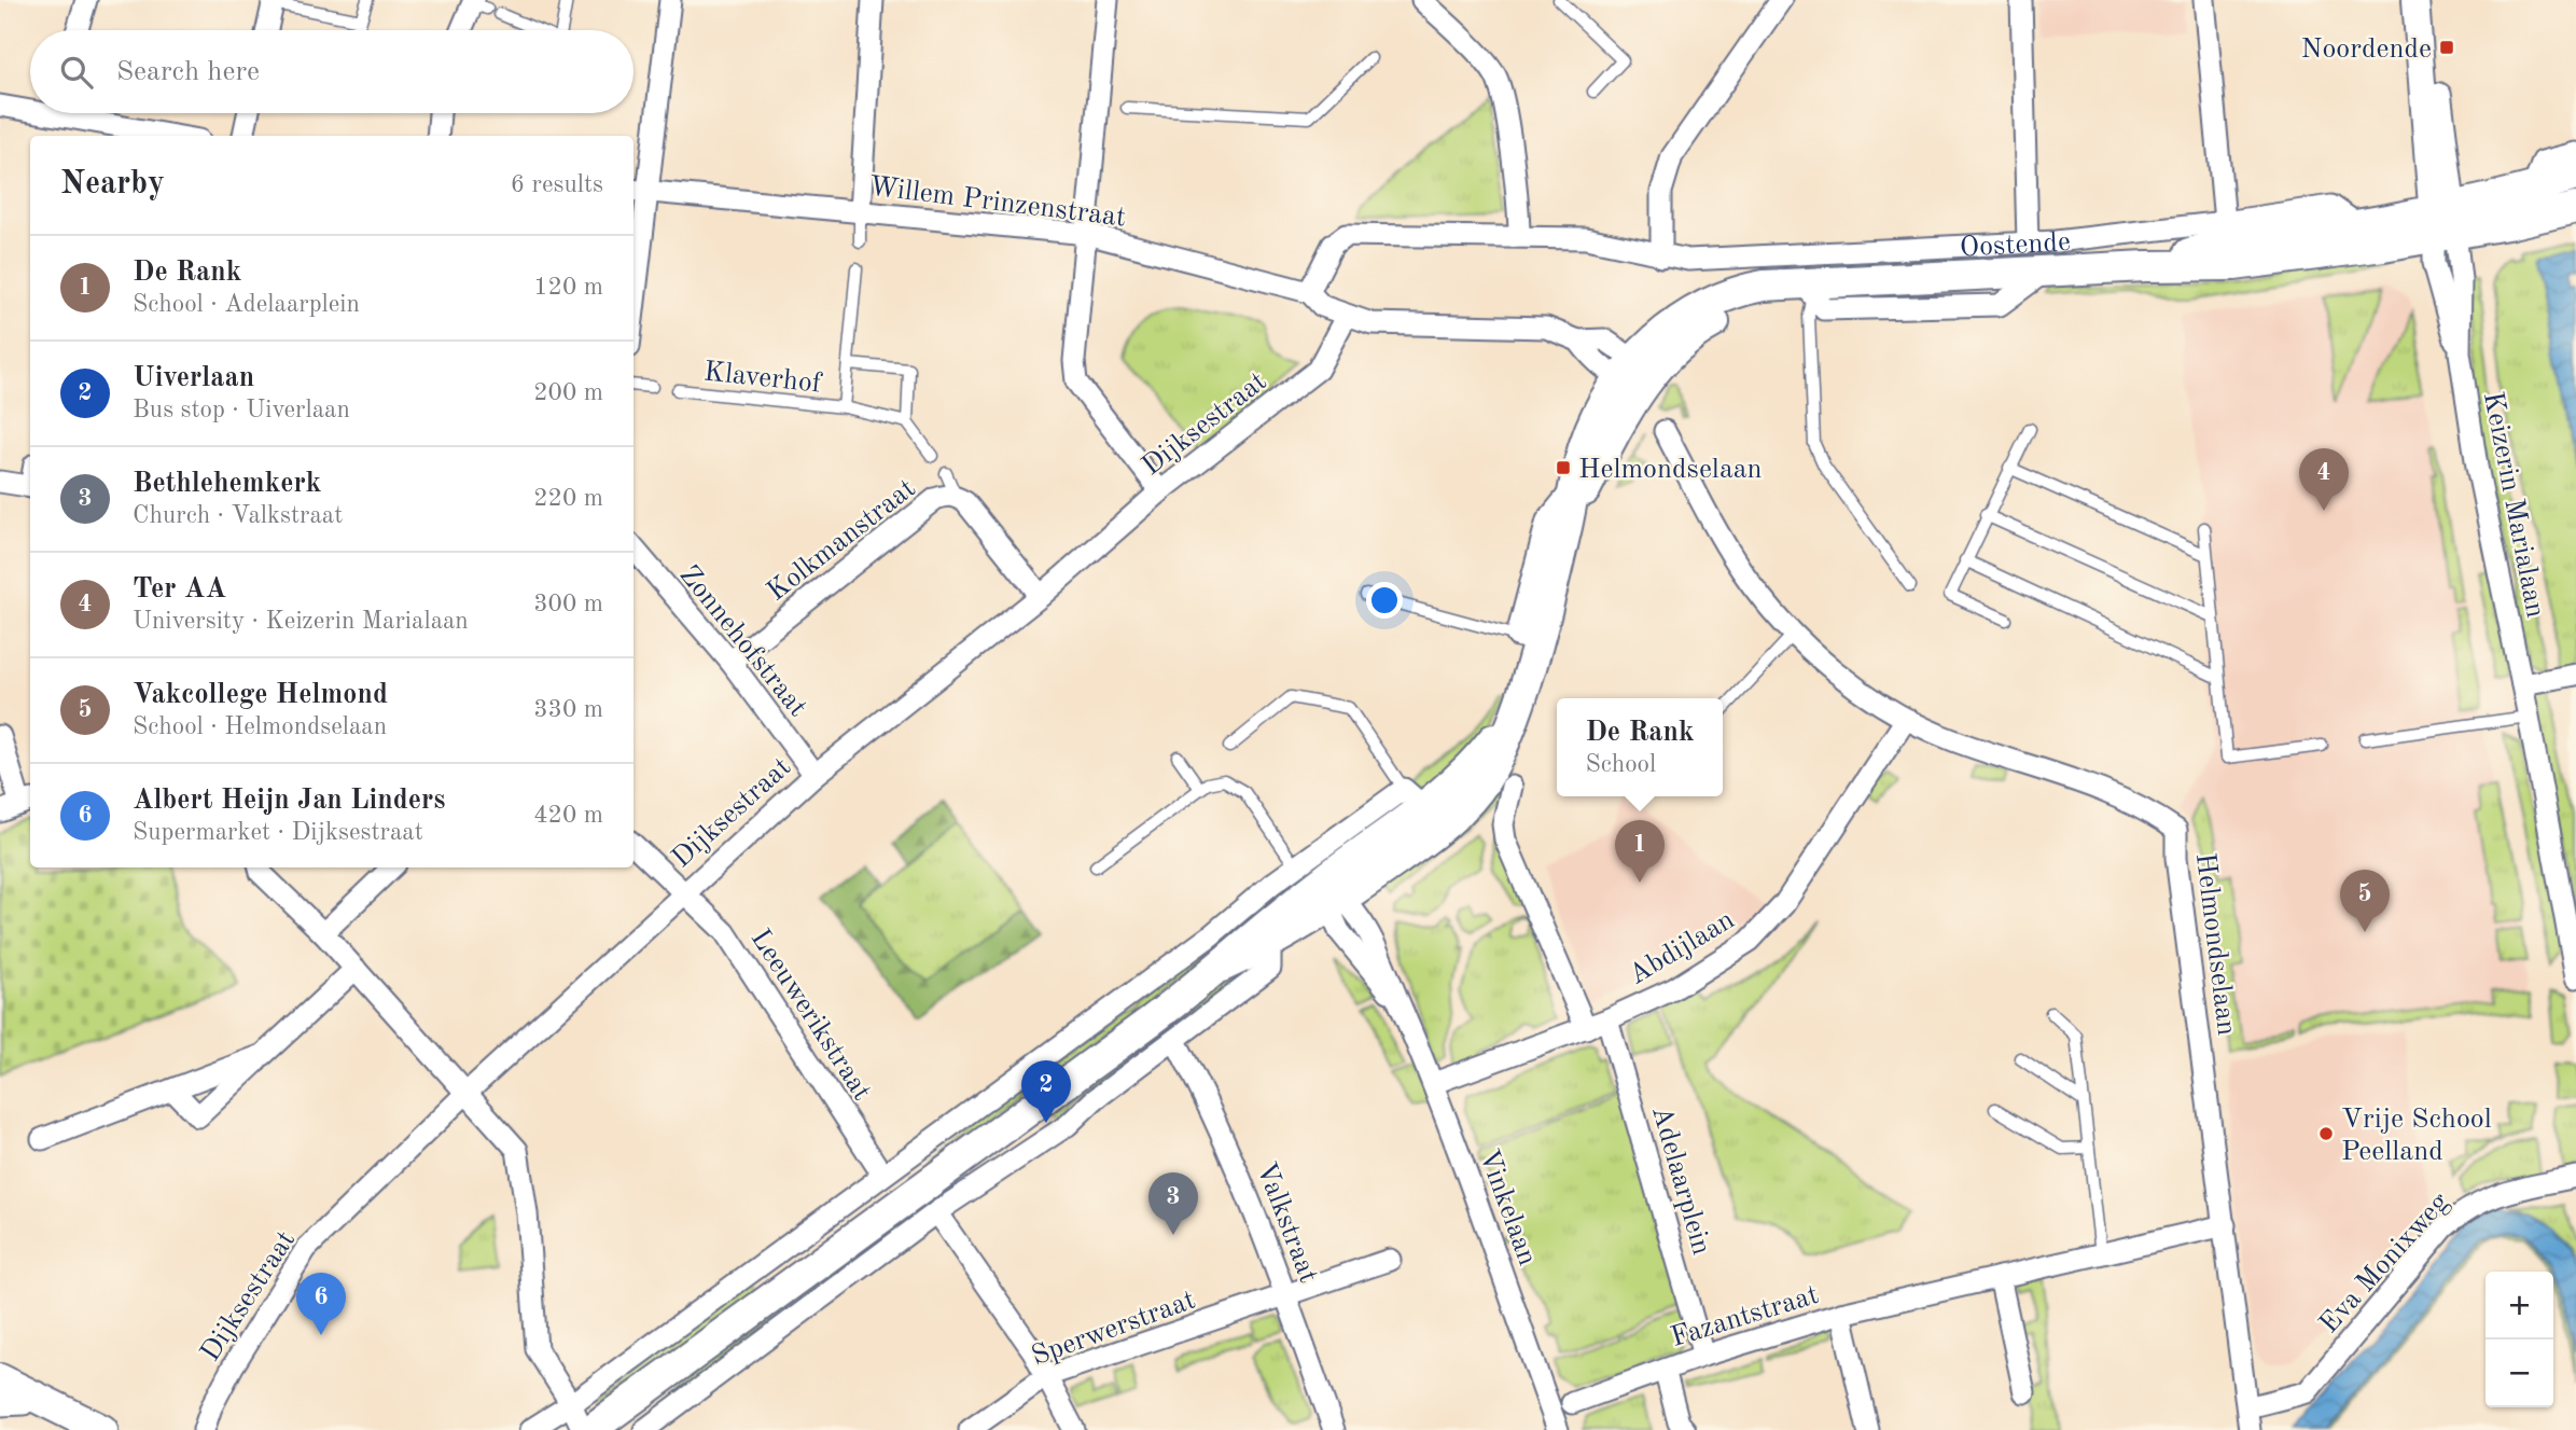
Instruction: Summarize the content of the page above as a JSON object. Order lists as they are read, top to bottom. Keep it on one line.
{"streets":{"main road":["Oostende"],"street":["Willem Prinzenstraat","Dijksestraat","Keizerin Marialaan","Kolkmanstraat","Zonnehofstraat","Helmondselaan","Abdijlaan","Leeuwerikstraat","Adelaarplein","Vinkelaan","Valkstraat","Eva Monixweg","Fazantstraat","Sperwerstraat"],"lane":["Klaverhof"]},"crossings":[["Willem Prinzenstraat","Oostende"],["Willem Prinzenstraat","Dijksestraat"],["Oostende","Keizerin Marialaan"],["Dijksestraat","Kolkmanstraat"],["Dijksestraat","Zonnehofstraat"],["Dijksestraat","Leeuwerikstraat"],["Kolkmanstraat","Zonnehofstraat"],["Helmondselaan","Abdijlaan"],["Helmondselaan","Eva Monixweg"],["Helmondselaan","Fazantstraat"],["Abdijlaan","Adelaarplein"],["Abdijlaan","Vinkelaan"],["Adelaarplein","Fazantstraat"],["Valkstraat","Sperwerstraat"]],"places":{"transit":["Noordende","Helmondselaan"],"other":["Vrije School Peelland"]},"page":{"search":"Search here","heading":["Nearby","6 results"],"list":[{"mark":"1","name":"De Rank","note":"School · Adelaarplein","value":"120 m"},{"mark":"2","name":"Uiverlaan","note":"Bus stop · Uiverlaan","value":"200 m"},{"mark":"3","name":"Bethlehemkerk","note":"Church · Valkstraat","value":"220 m"},{"mark":"4","name":"Ter AA","note":"University · Keizerin Marialaan","value":"300 m"},{"mark":"5","name":"Vakcollege Helmond","note":"School · Helmondselaan","value":"330 m"},{"mark":"6","name":"Albert Heijn Jan Linders","note":"Supermarket · Dijksestraat","value":"420 m"}],"pins":["4","1","5","2","3","6"],"popup":["De Rank","School"],"map_buttons":["+","−"]}}
